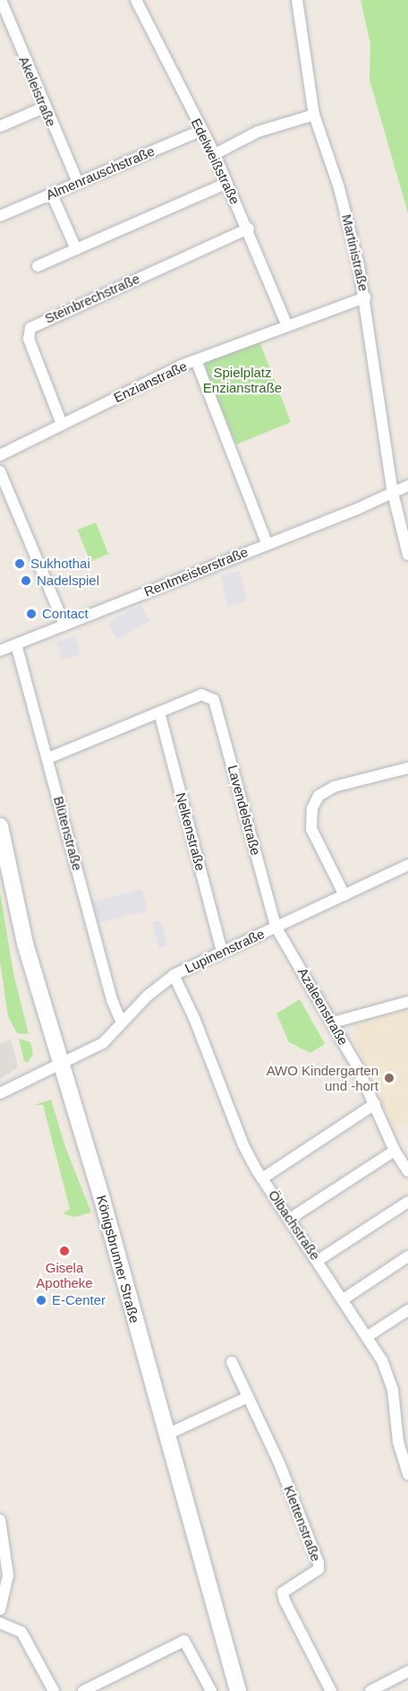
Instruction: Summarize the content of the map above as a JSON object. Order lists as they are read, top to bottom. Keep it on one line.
{"streets":{"main road":["Königsbrunner Straße"],"street":["Akeleistraße","Edelweißstraße","Almenrauschstraße","Martinistraße","Steinbrechstraße","Enzianstraße","Rentmeisterstraße","Lavendelstraße","Nelkenstraße","Blütenstraße","Lupinenstraße","Azaleenstraße","Ölbachstraße","Klettenstraße"]},"crossings":[["Akeleistraße","Almenrauschstraße"],["Edelweißstraße","Almenrauschstraße"],["Edelweißstraße","Steinbrechstraße"],["Edelweißstraße","Enzianstraße"],["Martinistraße","Enzianstraße"],["Martinistraße","Rentmeisterstraße"],["Steinbrechstraße","Enzianstraße"],["Rentmeisterstraße","Blütenstraße"],["Lavendelstraße","Nelkenstraße"],["Lavendelstraße","Lupinenstraße"],["Lavendelstraße","Azaleenstraße"],["Nelkenstraße","Lupinenstraße"],["Blütenstraße","Lupinenstraße"],["Lupinenstraße","Azaleenstraße"],["Lupinenstraße","Ölbachstraße"],["Lupinenstraße","Königsbrunner Straße"]],"parks":["Spielplatz Enzianstraße"],"places":["Sukhothai","Nadelspiel","Contact","AWO Kindergarten und -hort","Gisela Apotheke","E-Center"]}
